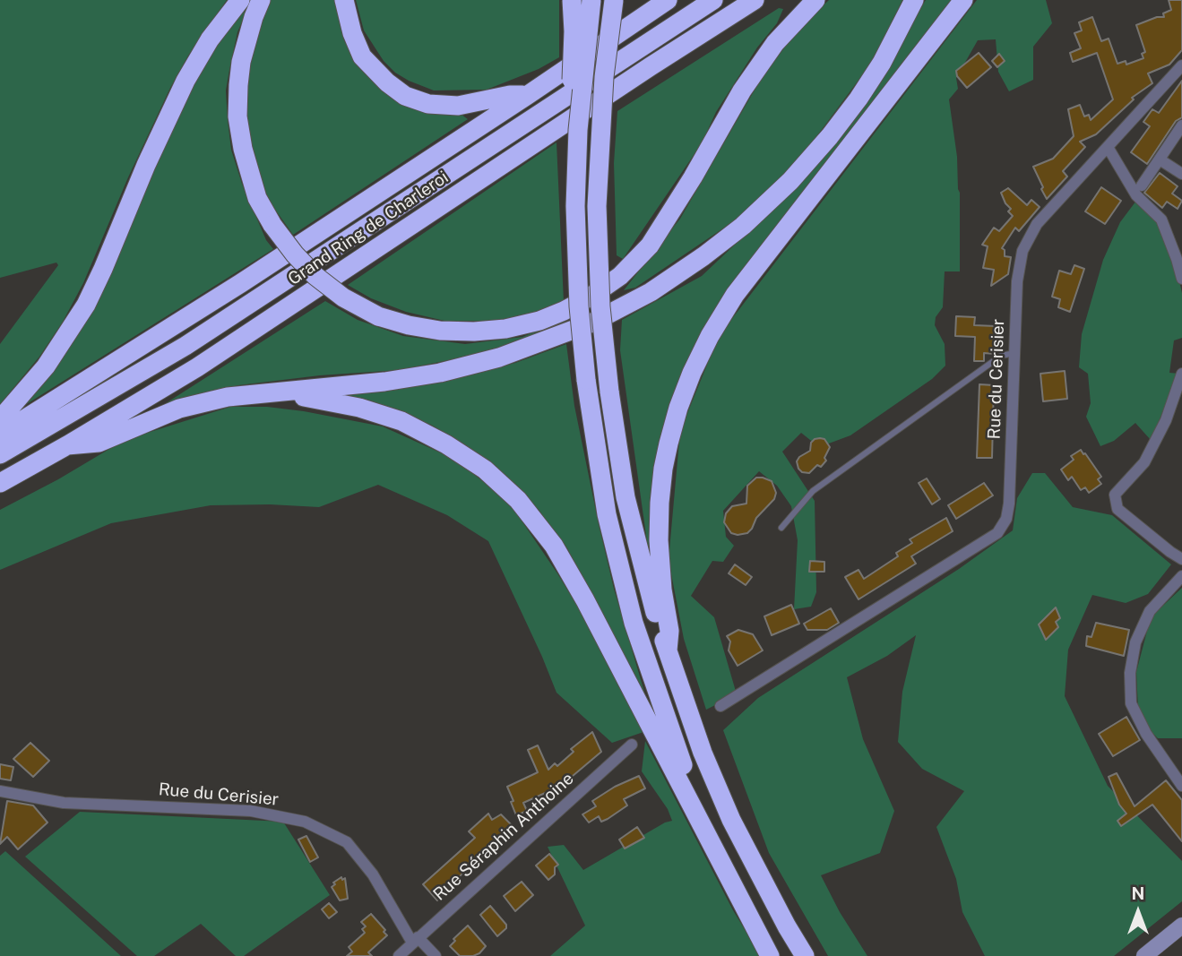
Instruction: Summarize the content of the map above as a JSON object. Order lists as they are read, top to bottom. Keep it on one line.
{"streets":{"highway":["Grand Ring de Charleroi"],"street":["Rue du Cerisier","Rue Séraphin Anthoine"]},"crossings":[["Rue du Cerisier","Rue Séraphin Anthoine"]],"north":"top"}
